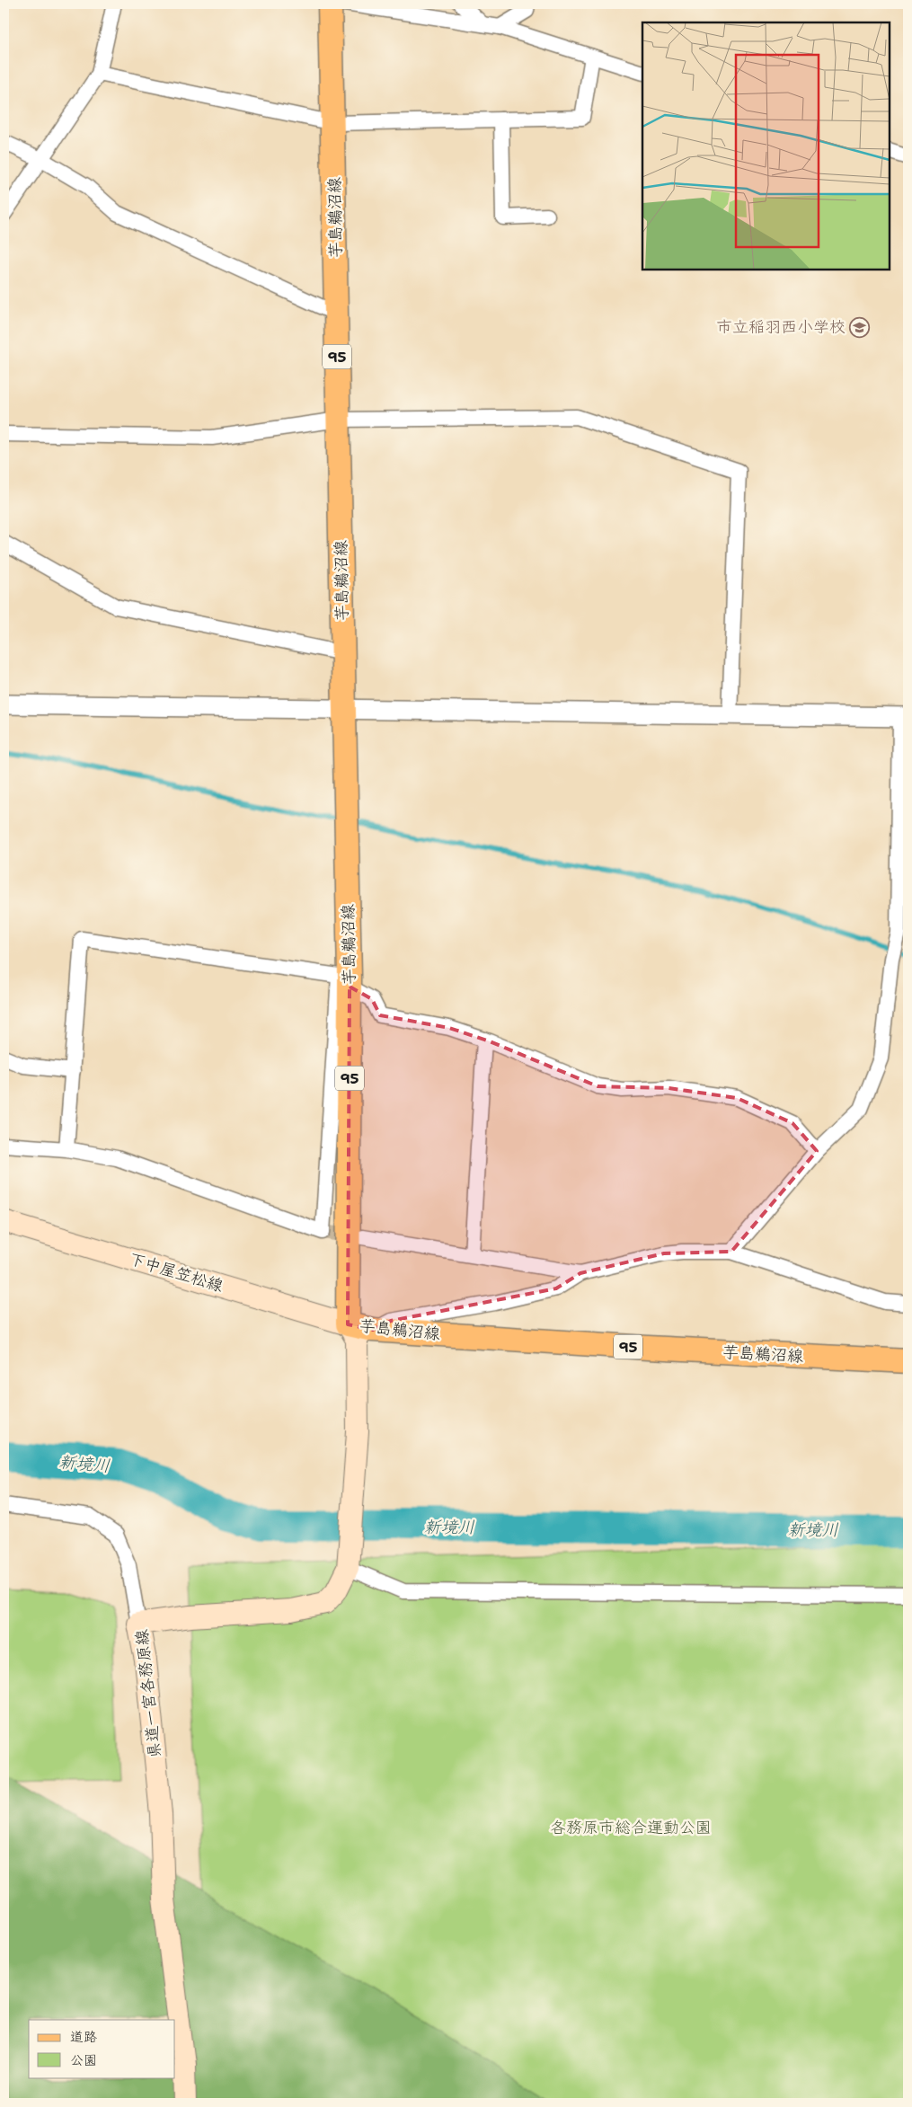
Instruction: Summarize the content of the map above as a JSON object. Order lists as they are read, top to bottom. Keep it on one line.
{"streets":{"main road":["芋島鵜沼線","95","下中屋笠松線","県道一宮各務原線"]},"crossings":[["芋島鵜沼線","下中屋笠松線"],["芋島鵜沼線","県道一宮各務原線"],["下中屋笠松線","県道一宮各務原線"]],"water":["新境川"],"parks":["各務原市総合運動公園"],"places":{"school or university":["市立稲羽西小学校"]},"legend":["道路","公園"]}
